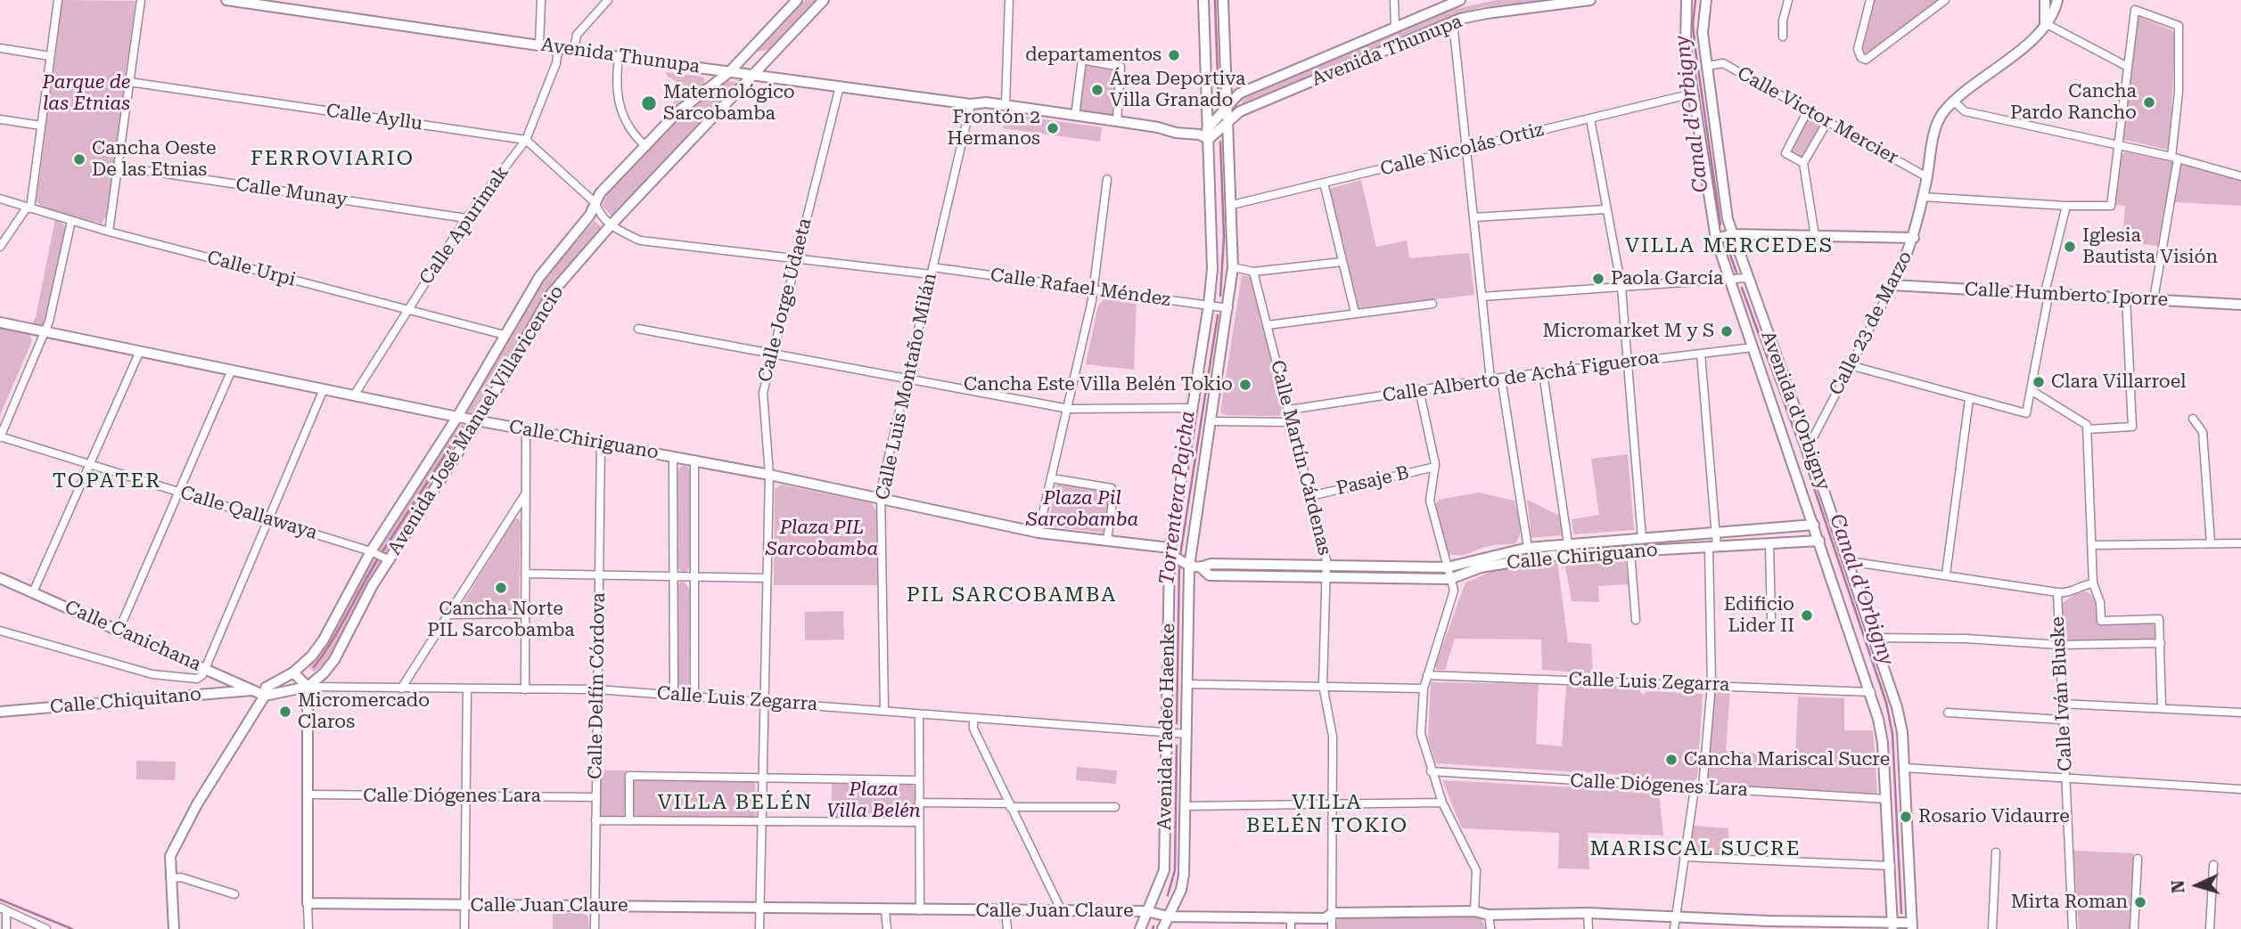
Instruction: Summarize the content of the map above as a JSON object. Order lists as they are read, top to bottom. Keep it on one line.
{"streets":{"street":["Avenida Thunupa","Calle Victor Mercier","Calle Ayllu","Calle Nicolás Ortiz","Calle Munay","Calle Apurimak","Calle Urpi","Calle Rafael Méndez","Calle Humberto Iporre","Calle Jorge Udaeta","Calle 23 de Marzo","Calle Alberto de Achá Figueroa","Calle Luis Montaño Milán","Avenida d'Orbigny","Avenida José Manuel Villavicencio","Calle Chiriguano","Calle Martín Cárdenas","Pasaje B","Calle Qallawaya","Calle Canichana","Calle Luis Zegarra","Calle Delfín Córdova","Calle Iván Bluske","Calle Chiquitano","Avenida Tadeo Haenke","Calle Diógenes Lara","Calle Juan Claure"]},"crossings":[["Avenida Thunupa","Calle Apurimak"],["Avenida Thunupa","Calle Jorge Udaeta"],["Avenida Thunupa","Calle Luis Montaño Milán"],["Avenida Thunupa","Avenida José Manuel Villavicencio"],["Avenida Thunupa","Avenida Tadeo Haenke"],["Calle Victor Mercier","Calle 23 de Marzo"],["Calle Victor Mercier","Avenida d'Orbigny"],["Calle Ayllu","Calle Apurimak"],["Calle Nicolás Ortiz","Avenida d'Orbigny"],["Calle Nicolás Ortiz","Avenida Tadeo Haenke"],["Calle Munay","Calle Apurimak"],["Calle Apurimak","Calle Urpi"],["Calle Apurimak","Calle Chiriguano"],["Calle Urpi","Avenida José Manuel Villavicencio"],["Calle Rafael Méndez","Calle Jorge Udaeta"],["Calle Rafael Méndez","Calle Luis Montaño Milán"],["Calle Rafael Méndez","Avenida José Manuel Villavicencio"],["Calle Rafael Méndez","Avenida Tadeo Haenke"],["Calle Humberto Iporre","Calle 23 de Marzo"],["Calle Jorge Udaeta","Calle Chiriguano"],["Calle Jorge Udaeta","Calle Luis Zegarra"],["Calle Jorge Udaeta","Calle Juan Claure"],["Calle 23 de Marzo","Avenida d'Orbigny"],["Calle Alberto de Achá Figueroa","Avenida d'Orbigny"],["Calle Alberto de Achá Figueroa","Calle Martín Cárdenas"],["Calle Luis Montaño Milán","Calle Chiriguano"],["Calle Luis Montaño Milán","Calle Luis Zegarra"],["Avenida d'Orbigny","Calle Chiriguano"],["Avenida d'Orbigny","Calle Luis Zegarra"],["Avenida d'Orbigny","Calle Diógenes Lara"],["Avenida d'Orbigny","Calle Juan Claure"],["Avenida José Manuel Villavicencio","Calle Chiriguano"],["Avenida José Manuel Villavicencio","Calle Qallawaya"],["Avenida José Manuel Villavicencio","Calle Canichana"],["Avenida José Manuel Villavicencio","Calle Luis Zegarra"],["Calle Chiriguano","Calle Martín Cárdenas"],["Calle Chiriguano","Calle Delfín Córdova"],["Calle Chiriguano","Avenida Tadeo Haenke"],["Calle Martín Cárdenas","Pasaje B"],["Calle Martín Cárdenas","Calle Juan Claure"],["Calle Canichana","Calle Chiquitano"],["Calle Luis Zegarra","Calle Delfín Córdova"],["Calle Luis Zegarra","Avenida Tadeo Haenke"],["Calle Delfín Córdova","Calle Diógenes Lara"],["Calle Delfín Córdova","Calle Juan Claure"],["Avenida Tadeo Haenke","Calle Juan Claure"]],"districts":["FERROVIARIO","VILLA MERCEDES","TOPATER","PIL SARCOBAMBA","VILLA BELÉN","VILLA BELÉN TOKIO","MARISCAL SUCRE"],"water":["Canal d'Orbigny","Torrentera Pajcha"],"parks":["Parque de las Etnias","Plaza Pil Sarcobamba","Plaza PIL Sarcobamba","Plaza Villa Belén"],"places":["departamentos","Área Deportiva Villa Granado","Cancha Pardo Rancho","Maternológico Sarcobamba","Frontón 2 Hermanos","Cancha Oeste De las Etnias","Iglesia Bautista Visión","Paola García","Micromarket M y S","Clara Villarroel","Cancha Este Villa Belén Tokio","Cancha Norte PIL Sarcobamba","Edificio Lider II","Micromercado Claros","Cancha Mariscal Sucre","Rosario Vidaurre","Mirta Roman"],"north":"left"}
